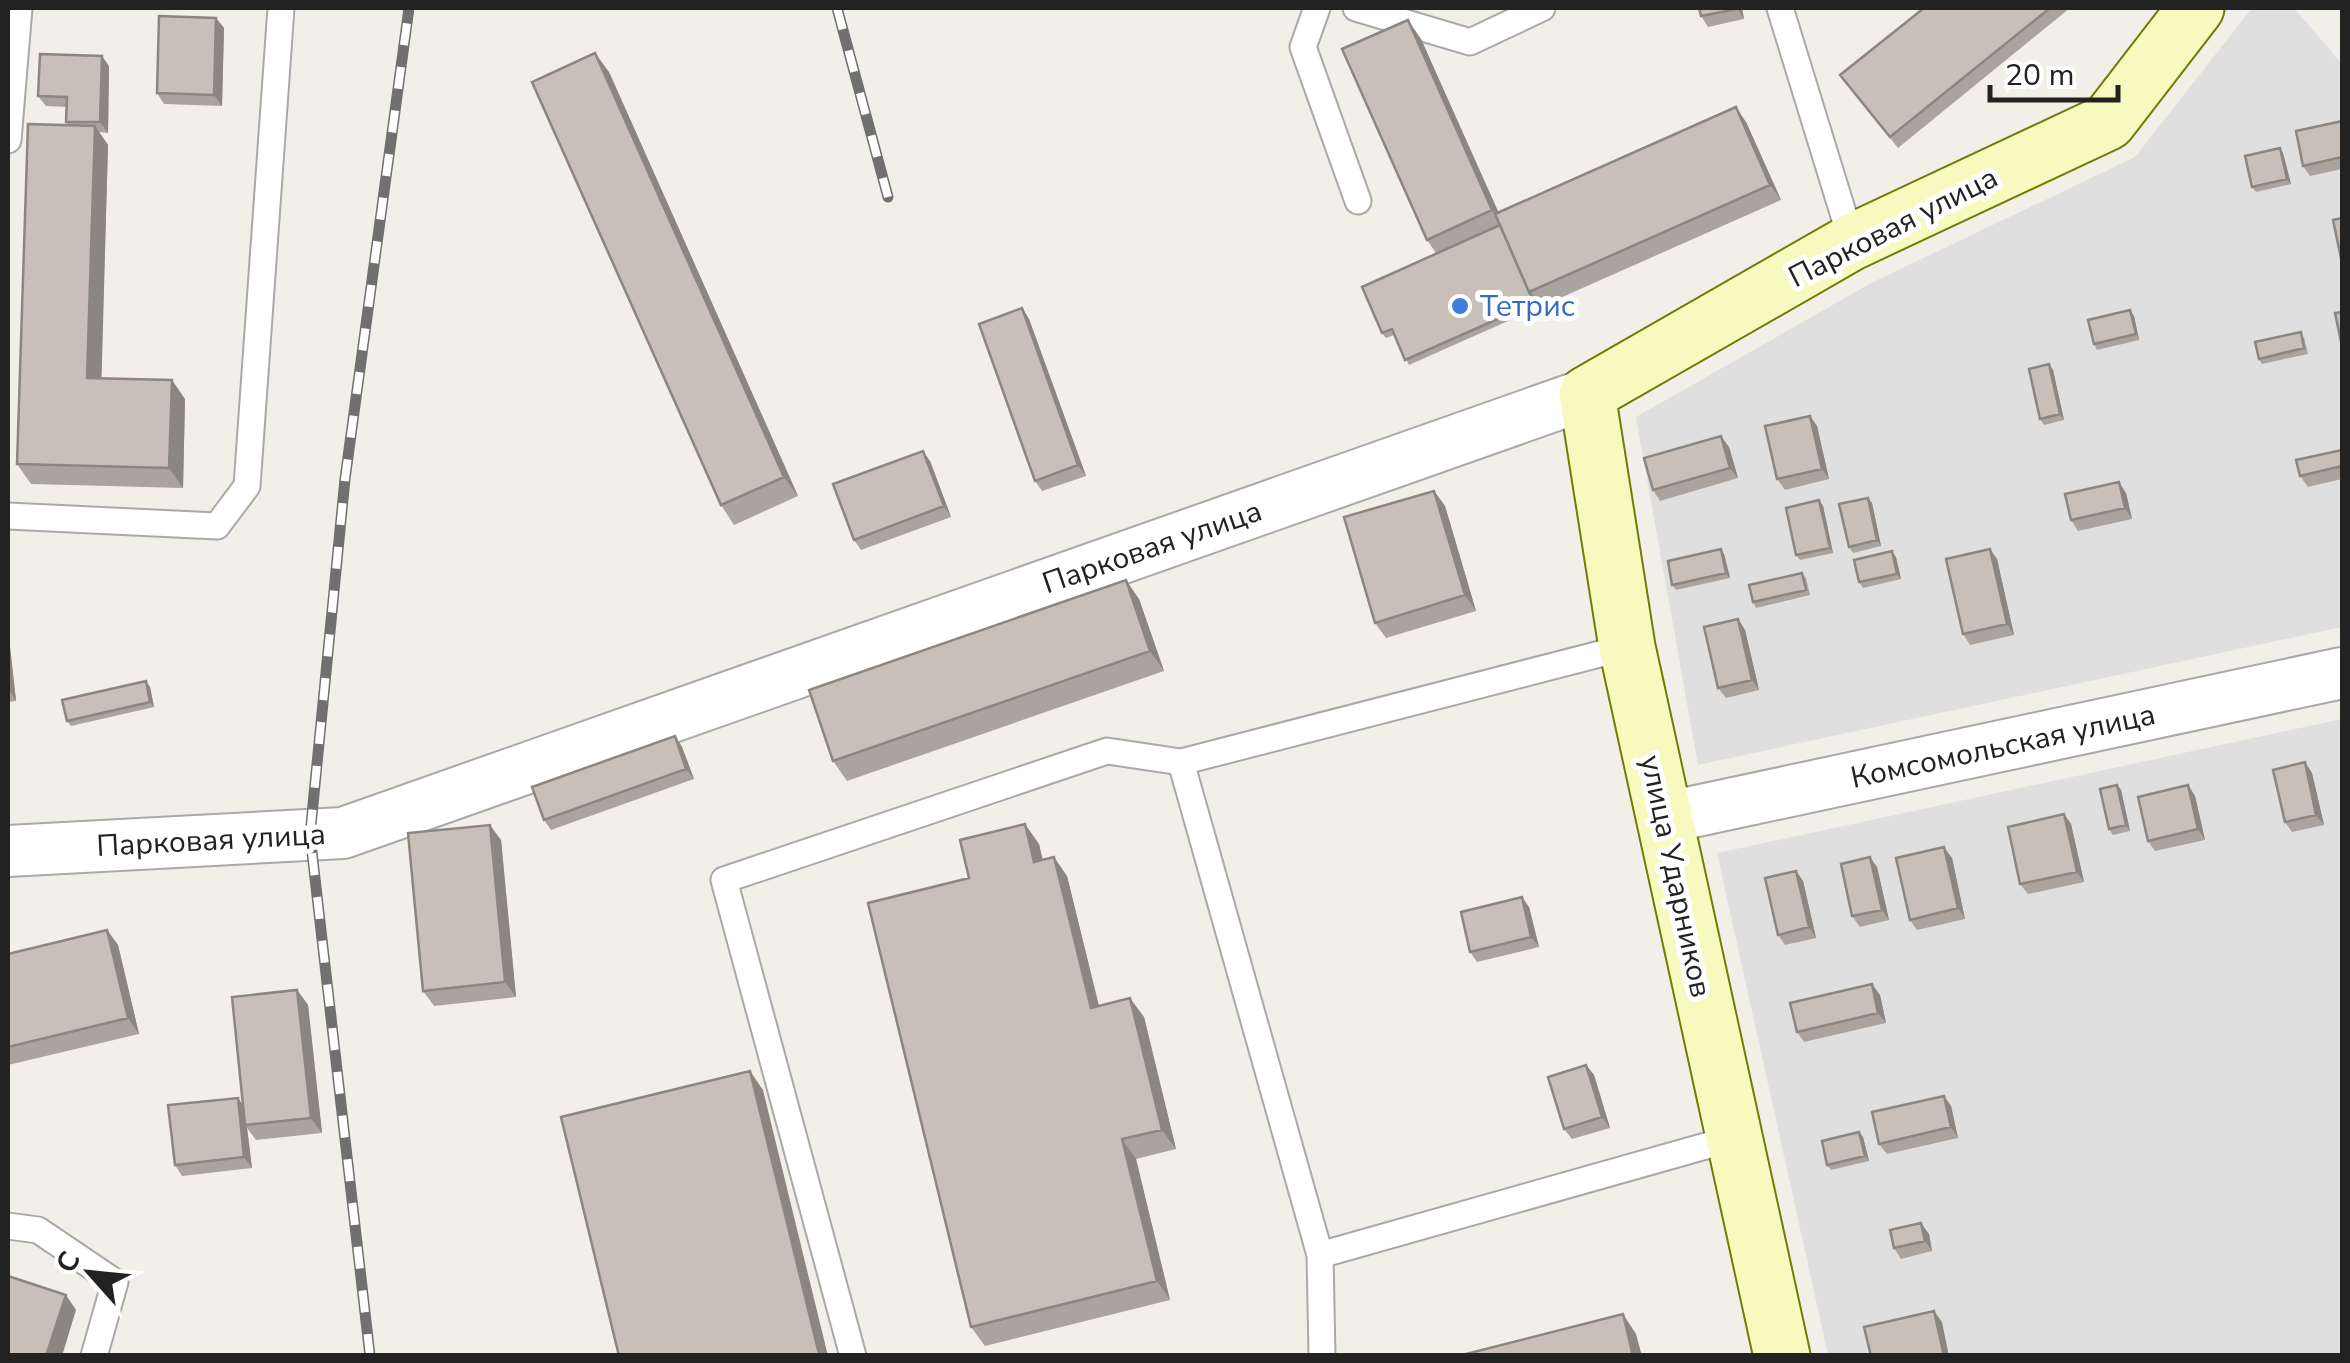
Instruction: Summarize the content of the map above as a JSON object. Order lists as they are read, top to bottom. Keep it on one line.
{"streets":{"main road":["Парковая улица","улица Ударников"],"street":["Комсомольская улица"]},"crossings":[["Парковая улица","улица Ударников"],["Комсомольская улица","улица Ударников"]],"places":["Тетрис"],"scale_bar":"20 m","north":"top left"}
